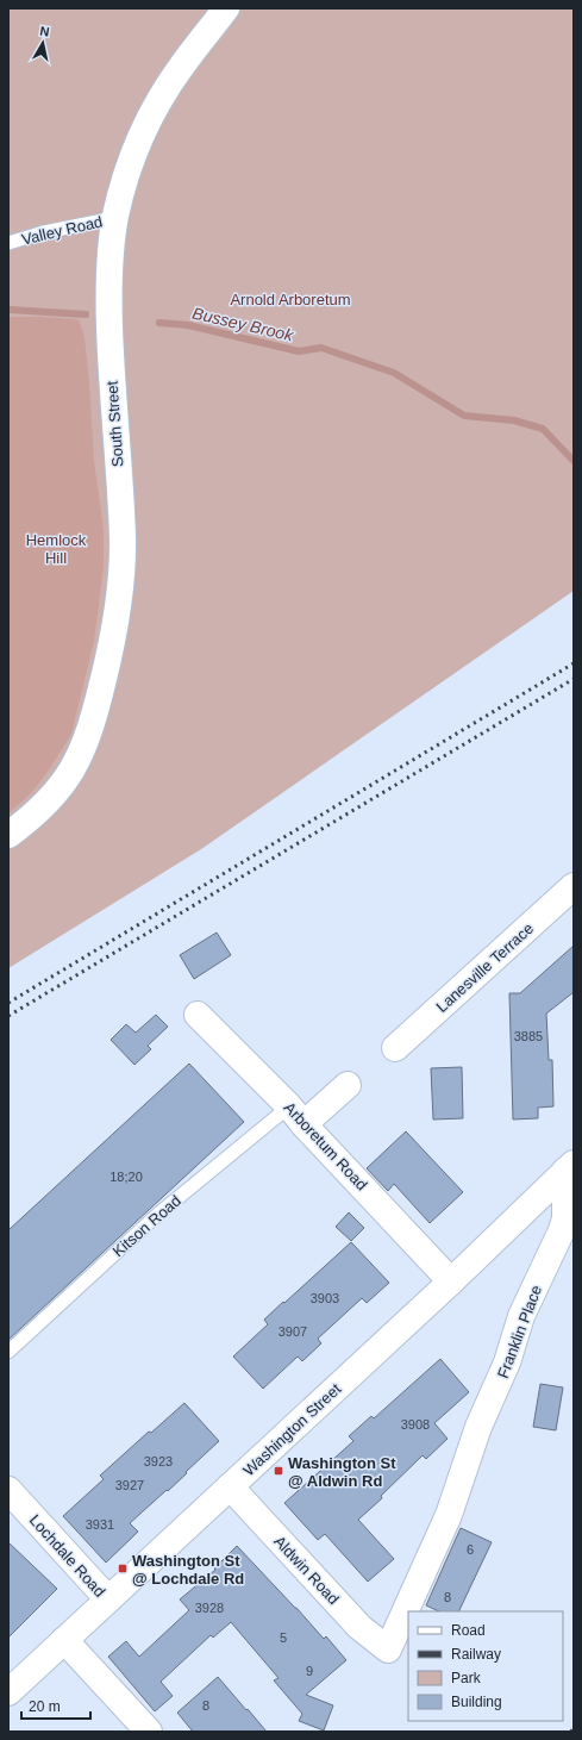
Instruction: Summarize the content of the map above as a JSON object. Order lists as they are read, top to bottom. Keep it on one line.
{"streets":{"street":["South Street","Lanesville Terrace","Arboretum Road","Franklin Place","Washington Street","Lochdale Road","Aldwin Road"],"lane":["Valley Road","Kitson Road"]},"crossings":[["Valley Road","South Street"],["Arboretum Road","Kitson Road"],["Arboretum Road","Washington Street"],["Franklin Place","Washington Street"],["Franklin Place","Aldwin Road"],["Washington Street","Lochdale Road"],["Washington Street","Aldwin Road"]],"water":["Bussey Brook"],"parks":["Arnold Arboretum","Hemlock Hill"],"places":{"transit":["Washington St @ Aldwin Rd","Washington St @ Lochdale Rd"]},"house_numbers":["3885","18;20","3903","3907","3908","3923","3927","3931","6","8","3928","5","9","8"],"legend":["Road","Railway","Park","Building"],"scale_bar":"20 m","north":"top"}
